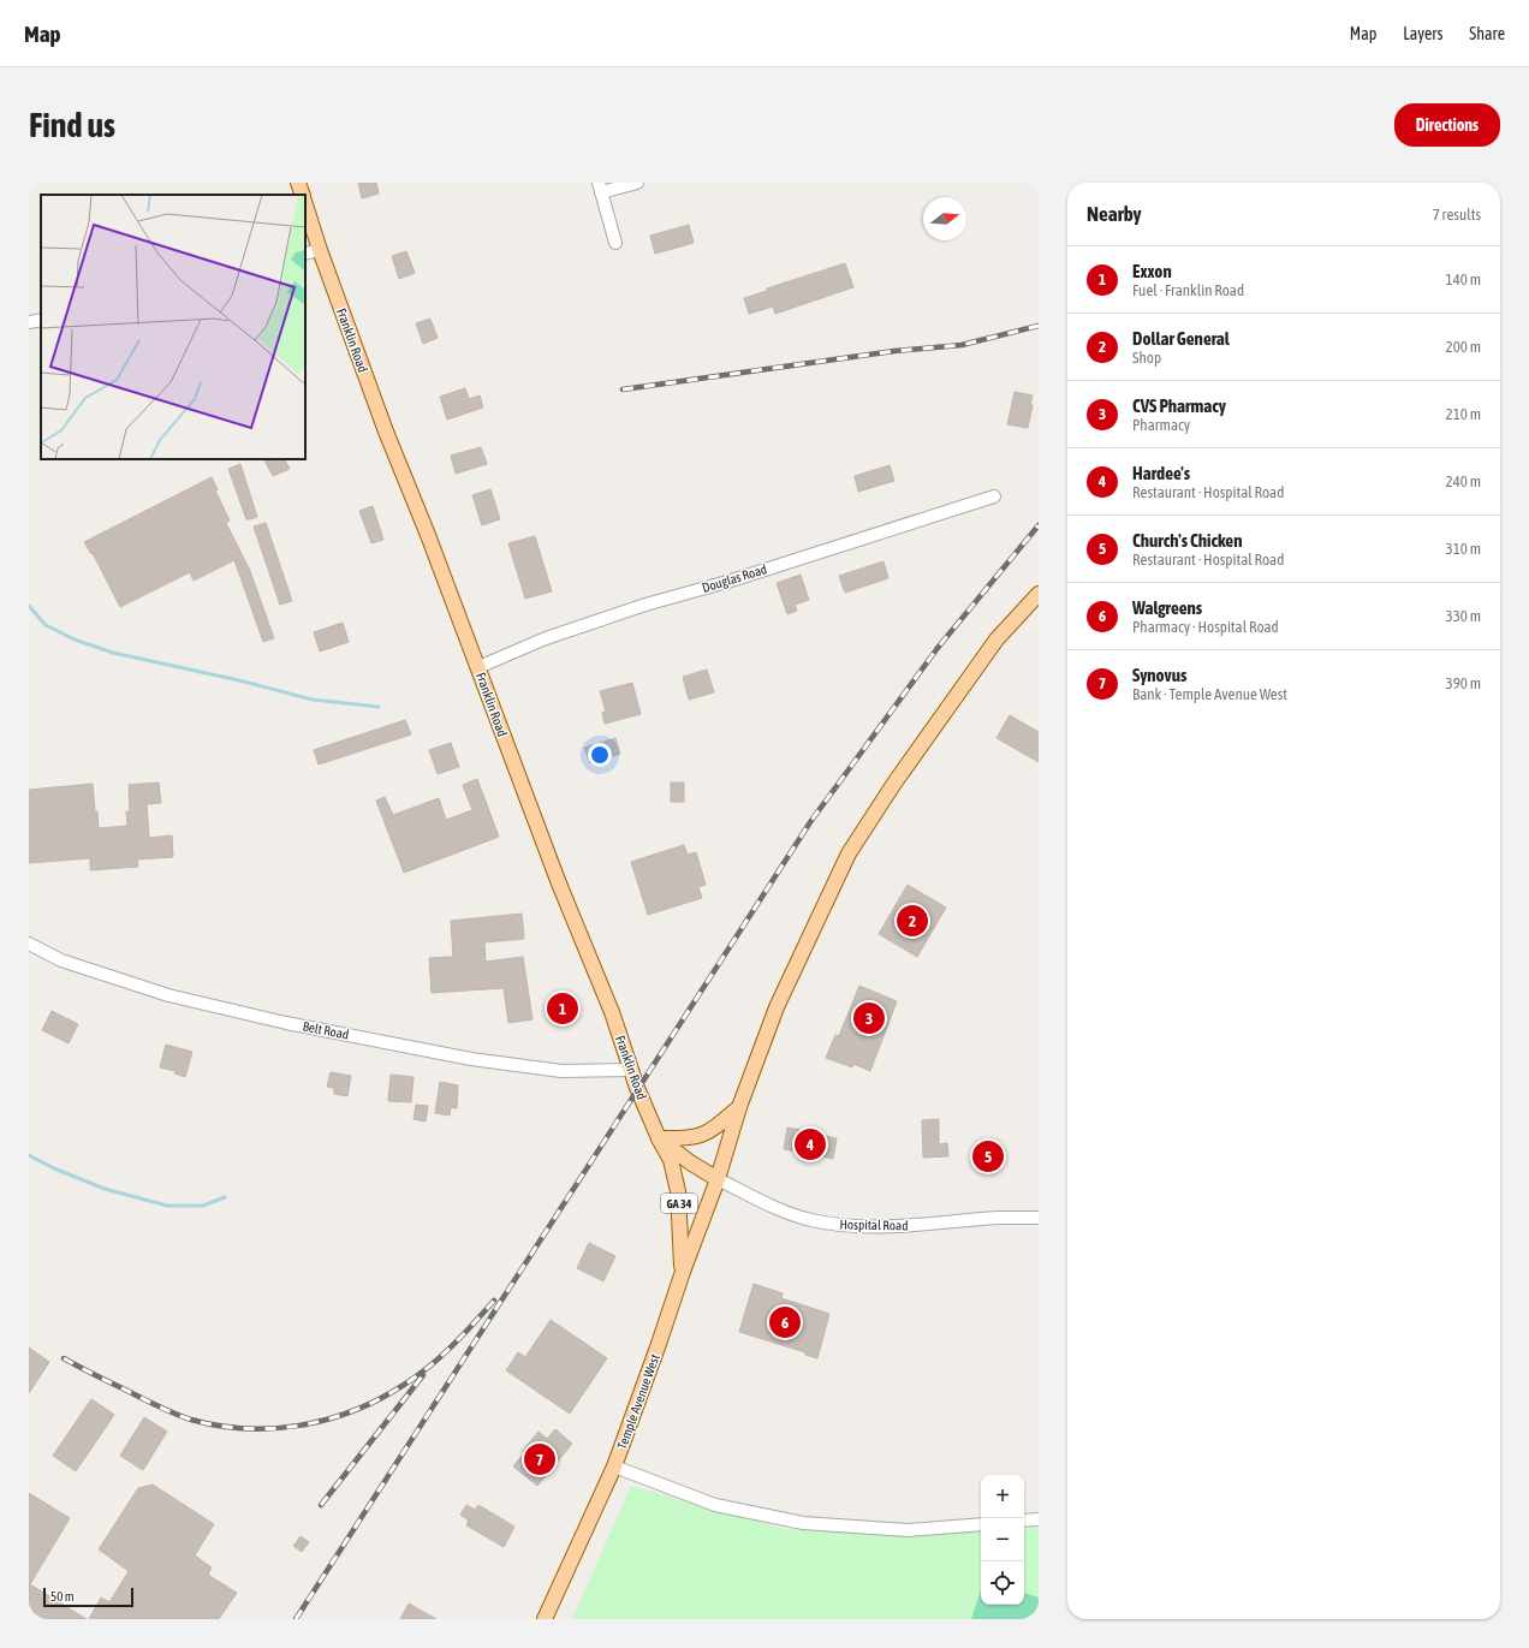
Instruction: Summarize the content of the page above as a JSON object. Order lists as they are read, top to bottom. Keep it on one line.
{"streets":{"main road":["Franklin Road","GA 34","Temple Avenue West"],"street":["Douglas Road","Belt Road","Hospital Road"]},"crossings":[["Franklin Road","Douglas Road"],["Franklin Road","Belt Road"],["Franklin Road","GA 34"],["GA 34","Temple Avenue West"],["Hospital Road","Temple Avenue West"]],"scale_bar":"50 m","north":"right","page":{"header":"Map","nav":["Map","Layers","Share"],"buttons":"Directions","title":"Find us","heading":["Nearby","7 results"],"list":[{"mark":"1","name":"Exxon","note":"Fuel · Franklin Road","value":"140 m"},{"mark":"2","name":"Dollar General","note":"Shop","value":"200 m"},{"mark":"3","name":"CVS Pharmacy","note":"Pharmacy","value":"210 m"},{"mark":"4","name":"Hardee's","note":"Restaurant · Hospital Road","value":"240 m"},{"mark":"5","name":"Church's Chicken","note":"Restaurant · Hospital Road","value":"310 m"},{"mark":"6","name":"Walgreens","note":"Pharmacy · Hospital Road","value":"330 m"},{"mark":"7","name":"Synovus","note":"Bank · Temple Avenue West","value":"390 m"}],"pins":["2","1","3","4","5","6","7"],"map_buttons":["+","−"],"scale":"50 m"}}
